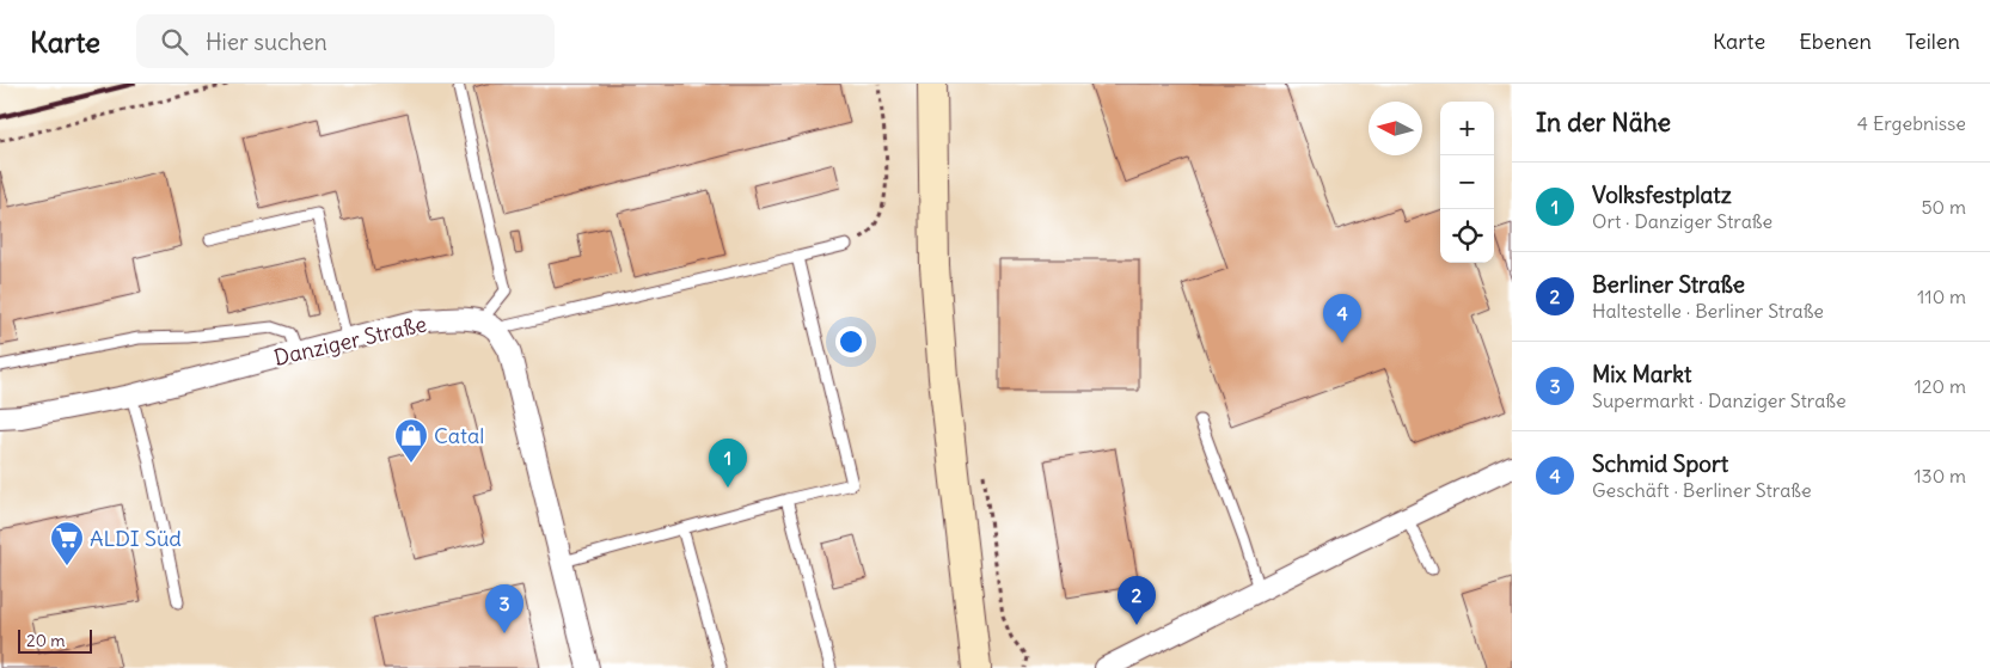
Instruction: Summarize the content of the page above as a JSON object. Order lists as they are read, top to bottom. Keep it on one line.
{"streets":{"street":["Danziger Straße"]},"places":{"shop":["Catal"],"supermarket":["ALDI Süd"]},"scale_bar":"20 m","north":"left","page":{"header":"Karte","search":"Hier suchen","nav":["Karte","Ebenen","Teilen"],"heading":["In der Nähe","4 Ergebnisse"],"map_buttons":["+","−"],"list":[{"mark":"1","name":"Volksfestplatz","note":"Ort · Danziger Straße","value":"50 m"},{"mark":"2","name":"Berliner Straße","note":"Haltestelle · Berliner Straße","value":"110 m"},{"mark":"3","name":"Mix Markt","note":"Supermarkt · Danziger Straße","value":"120 m"},{"mark":"4","name":"Schmid Sport","note":"Geschäft · Berliner Straße","value":"130 m"}],"pins":["4","1","2","3"],"scale":"20 m"}}
